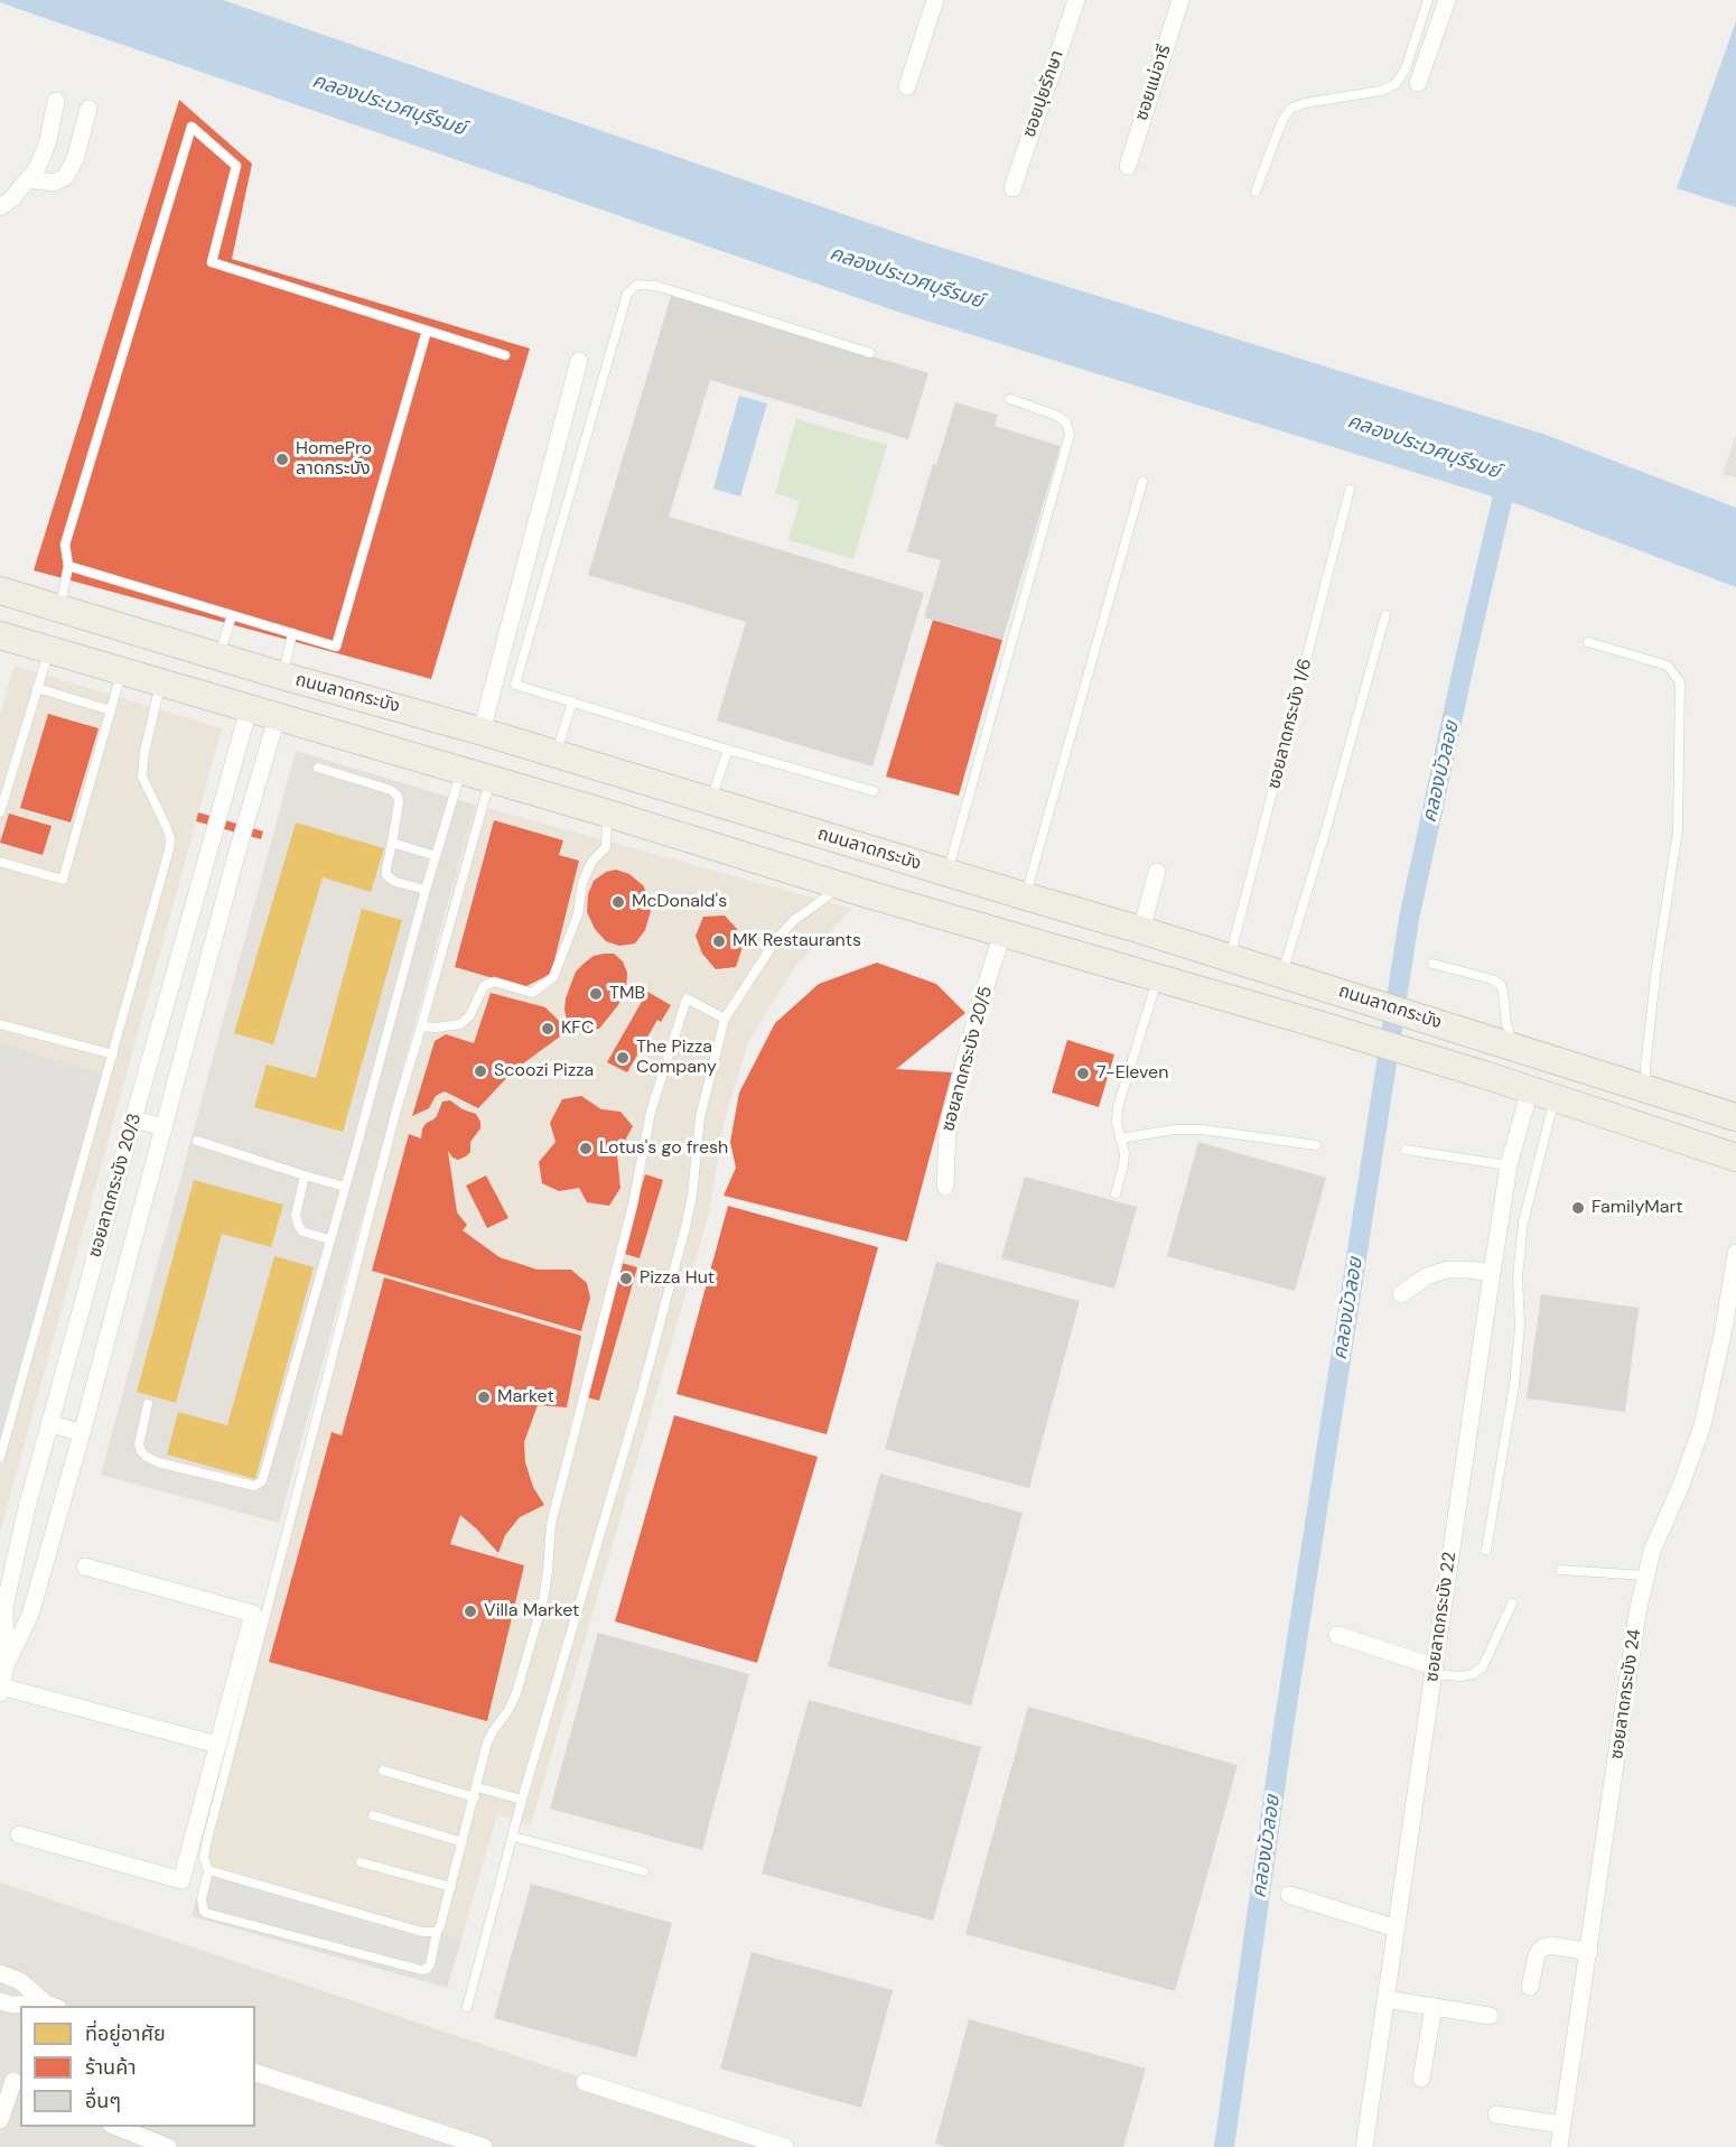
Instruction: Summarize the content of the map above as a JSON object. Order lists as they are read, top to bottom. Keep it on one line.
{"streets":{"main road":["ถนนลาดกระบัง"],"street":["ซอยแม่อารี","ซอยปุยรักษา","ซอยลาดกระบัง 20/5","ซอยลาดกระบัง 20/3","ซอยลาดกระบัง 22","ซอยลาดกระบัง 24"],"lane":["ซอยลาดกระบัง 1/6"]},"crossings":[["ถนนลาดกระบัง","ซอยลาดกระบัง 1/6"],["ถนนลาดกระบัง","ซอยลาดกระบัง 20/5"],["ถนนลาดกระบัง","ซอยลาดกระบัง 20/3"],["ถนนลาดกระบัง","ซอยลาดกระบัง 22"]],"water":["คลองประเวศบุรีรมย์","คลองบัวลอย"],"places":["HomePro ลาดกระบัง","McDonald's","MK Restaurants","TMB","KFC","The Pizza Company","Scoozi Pizza","7-Eleven","Lotus's go fresh","FamilyMart","Pizza Hut","Market","Villa Market"],"legend":["ที่อยู่อาศัย","ร้านค้า","อื่นๆ"]}
